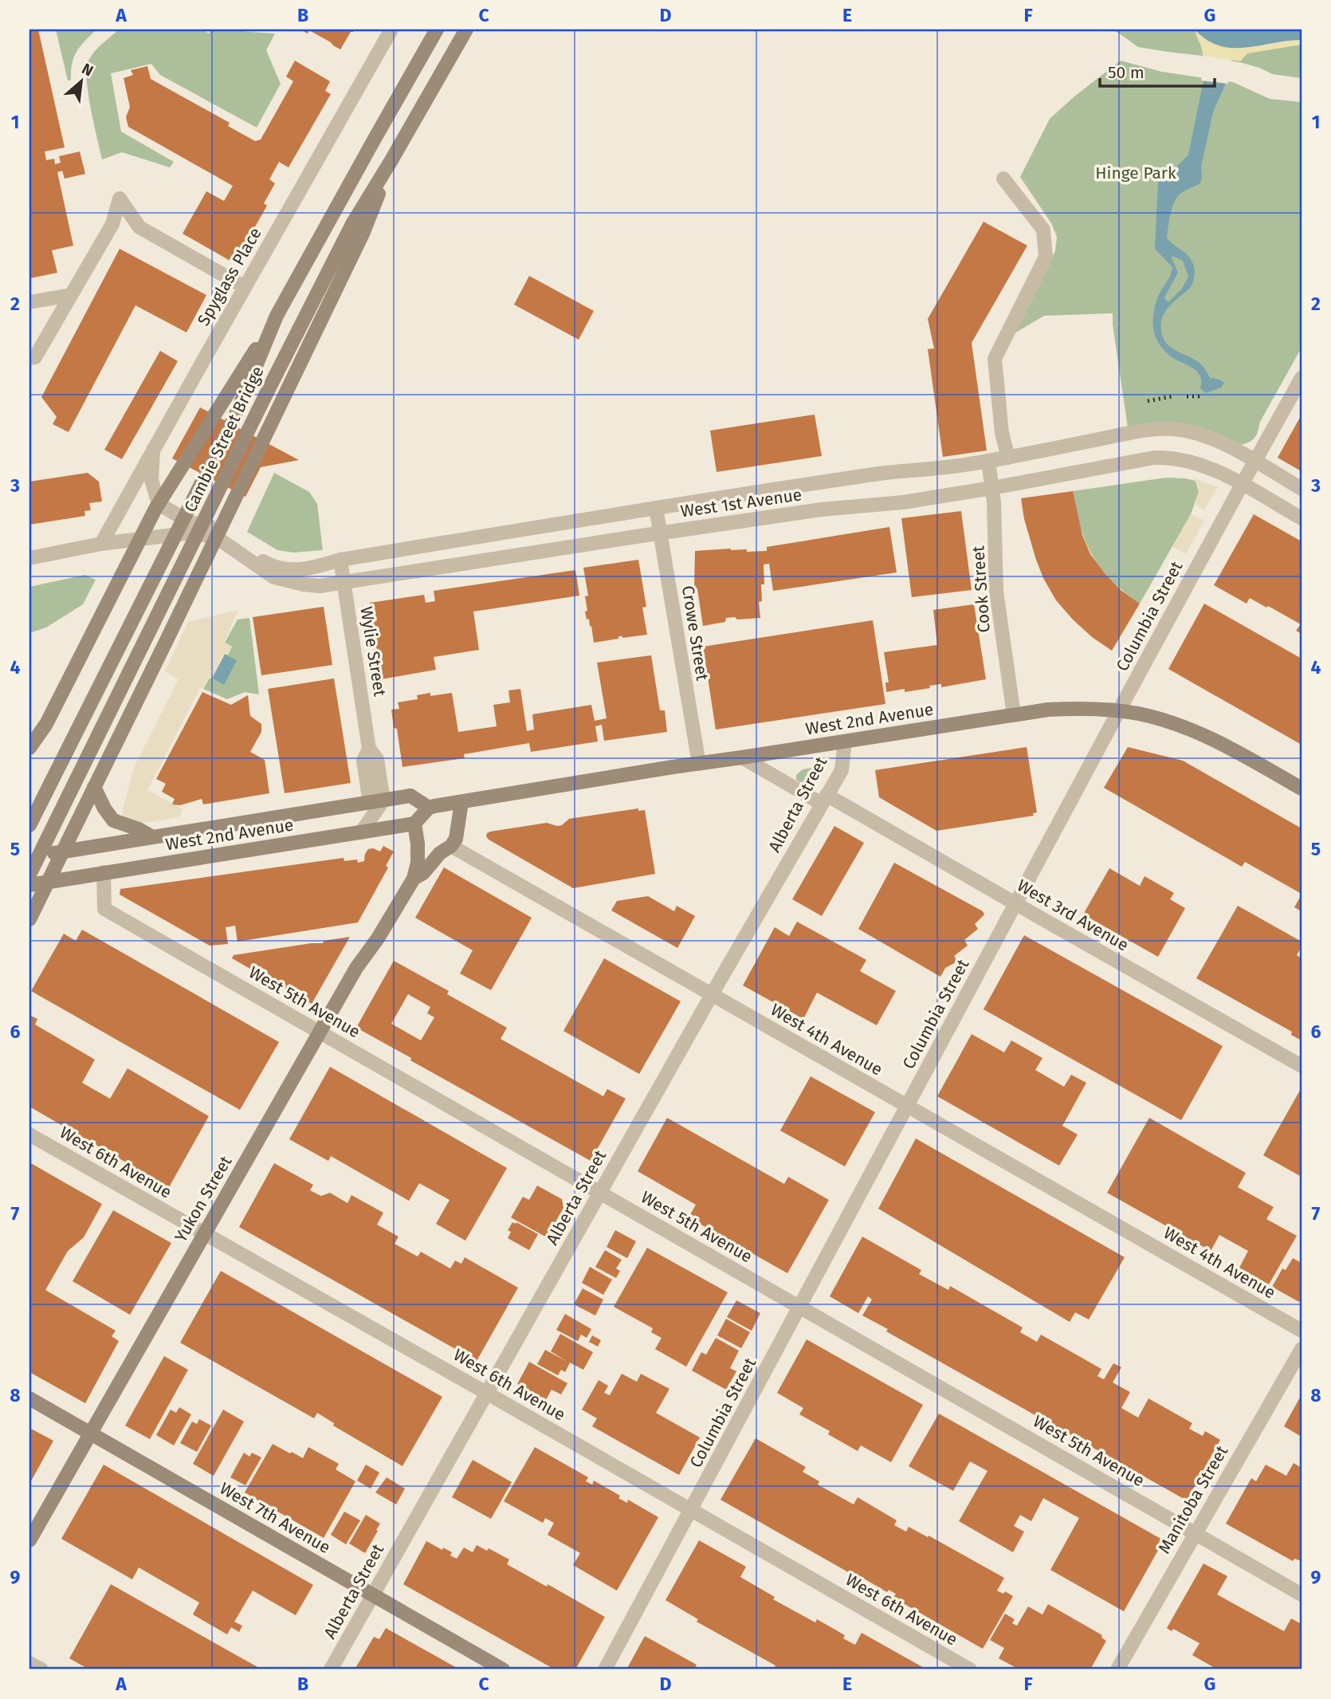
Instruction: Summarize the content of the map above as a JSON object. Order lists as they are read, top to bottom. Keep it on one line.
{"streets":{"main road":["Cambie Street Bridge","West 2nd Avenue","Yukon Street","West 7th Avenue"],"street":["Spyglass Place","West 1st Avenue","Cook Street","Columbia Street","Crowe Street","Wylie Street","Alberta Street","West 3rd Avenue","West 5th Avenue","West 4th Avenue","West 6th Avenue","Manitoba Street"]},"crossings":[["Spyglass Place","West 1st Avenue"],["West 1st Avenue","Cook Street"],["West 1st Avenue","Columbia Street"],["West 1st Avenue","Crowe Street"],["West 1st Avenue","Wylie Street"],["Cook Street","West 2nd Avenue"],["Columbia Street","West 2nd Avenue"],["Columbia Street","West 3rd Avenue"],["Columbia Street","West 5th Avenue"],["Columbia Street","West 4th Avenue"],["Columbia Street","West 6th Avenue"],["Crowe Street","West 2nd Avenue"],["Wylie Street","West 2nd Avenue"],["West 2nd Avenue","Alberta Street"],["West 2nd Avenue","West 3rd Avenue"],["West 2nd Avenue","West 5th Avenue"],["West 2nd Avenue","Yukon Street"],["Alberta Street","West 3rd Avenue"],["Alberta Street","West 5th Avenue"],["Alberta Street","West 4th Avenue"],["Alberta Street","West 6th Avenue"],["Alberta Street","West 7th Avenue"],["West 5th Avenue","Yukon Street"],["West 5th Avenue","Manitoba Street"],["West 4th Avenue","Yukon Street"],["West 6th Avenue","Yukon Street"],["Yukon Street","West 7th Avenue"]],"parks":["Hinge Park"],"scale_bar":"50 m","north":"top right","grid":{"columns":["A","B","C","D","E","F","G"],"rows":["1","2","3","4","5","6","7","8","9"]}}
